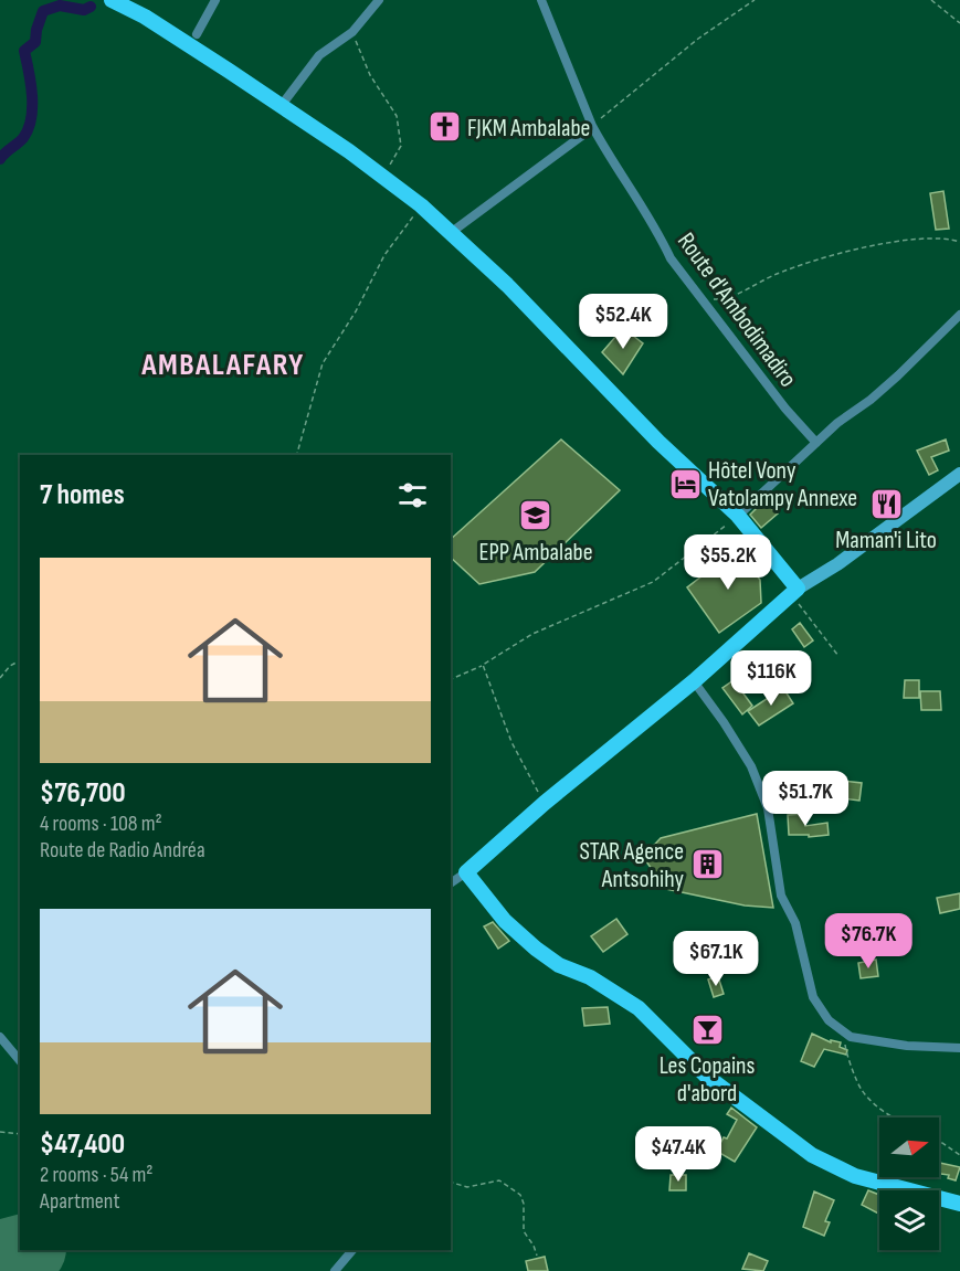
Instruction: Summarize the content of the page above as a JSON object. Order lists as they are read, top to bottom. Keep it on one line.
{"streets":{"street":["Route d'Ambodimadiro"]},"districts":["AMBALAFARY"],"places":{"church":["FJKM Ambalabe"],"hotel":["Hôtel Vony Vatolampy Annexe"],"restaurant":["Maman'i Lito"],"school or university":["EPP Ambalabe"],"building":["STAR Agence Antsohihy"],"bar":["Les Copains d'abord"]},"north":"right","page":{"price":["$52.4K","$55.2K","$116K","$51.7K","$76.7K","$67.1K","$47.4K"],"heading":"7 homes","list":[{"name":"$76,700","note":"4 rooms · 108 m² · Route de Radio Andréa"},{"name":"$47,400","note":"2 rooms · 54 m² · Apartment"}]}}
